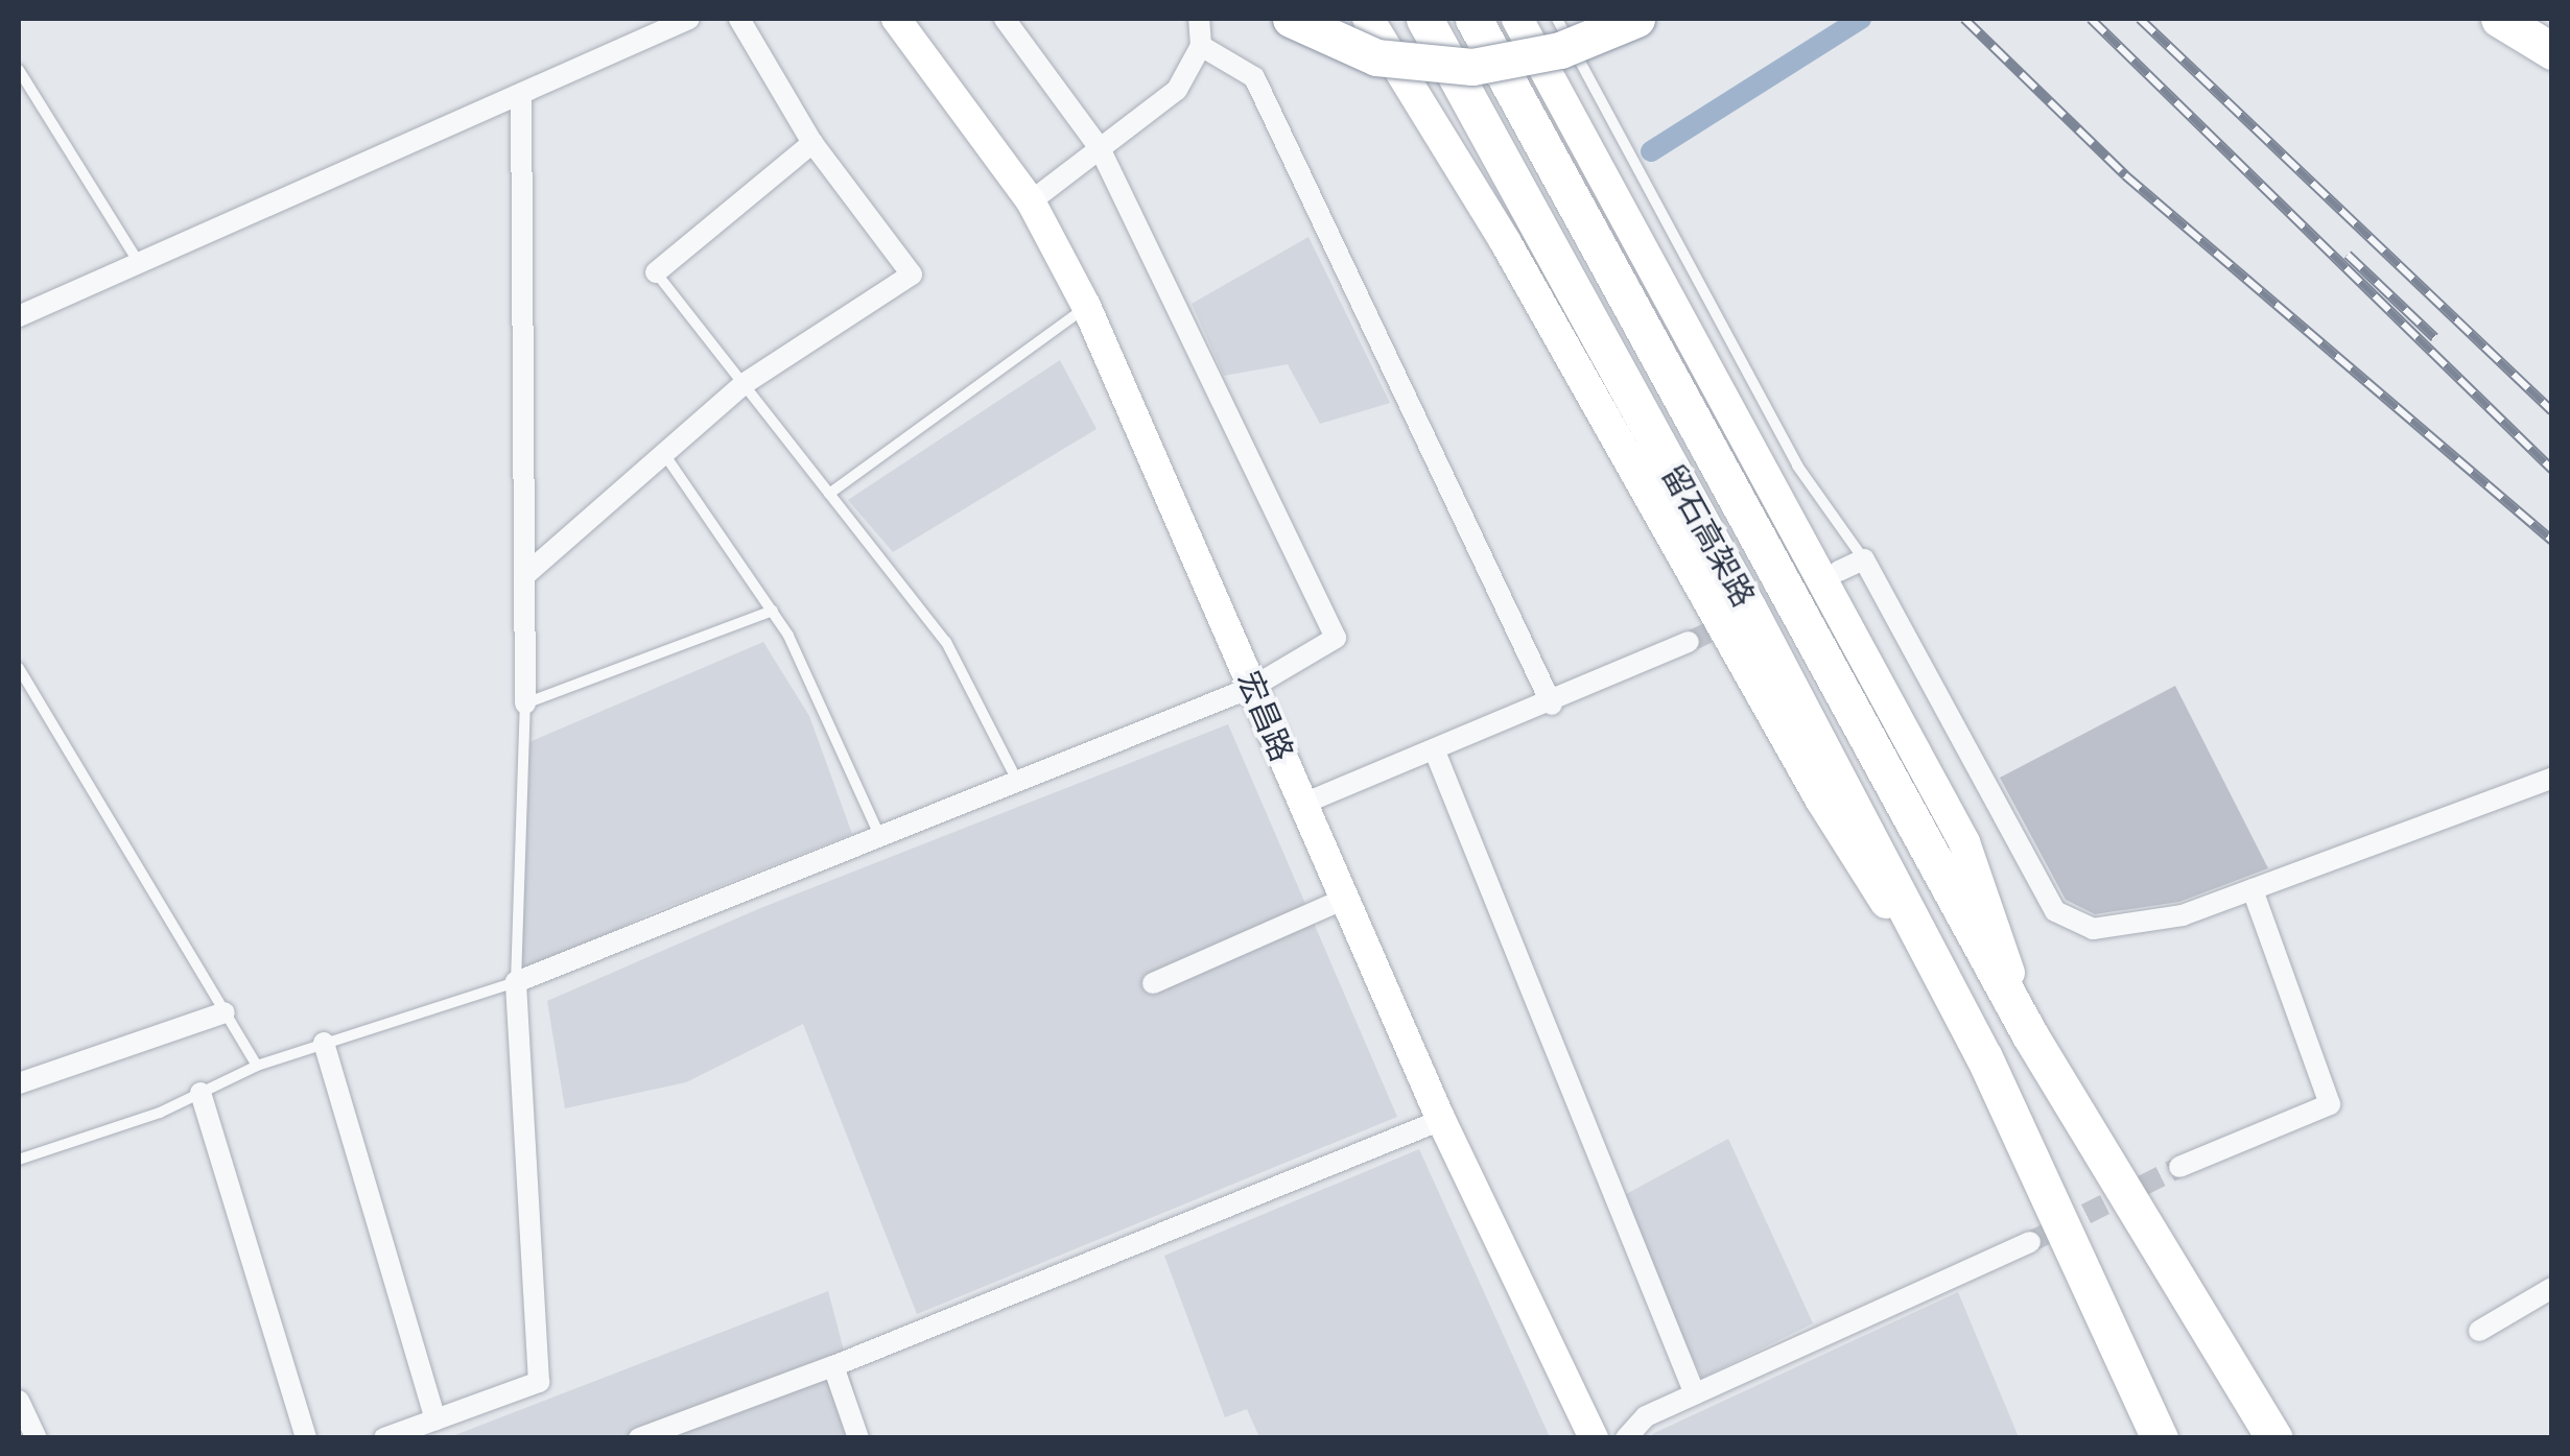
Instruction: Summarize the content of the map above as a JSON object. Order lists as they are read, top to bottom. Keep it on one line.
{"streets":{"highway":["留石高架路"],"street":["宏昌路"]}}
